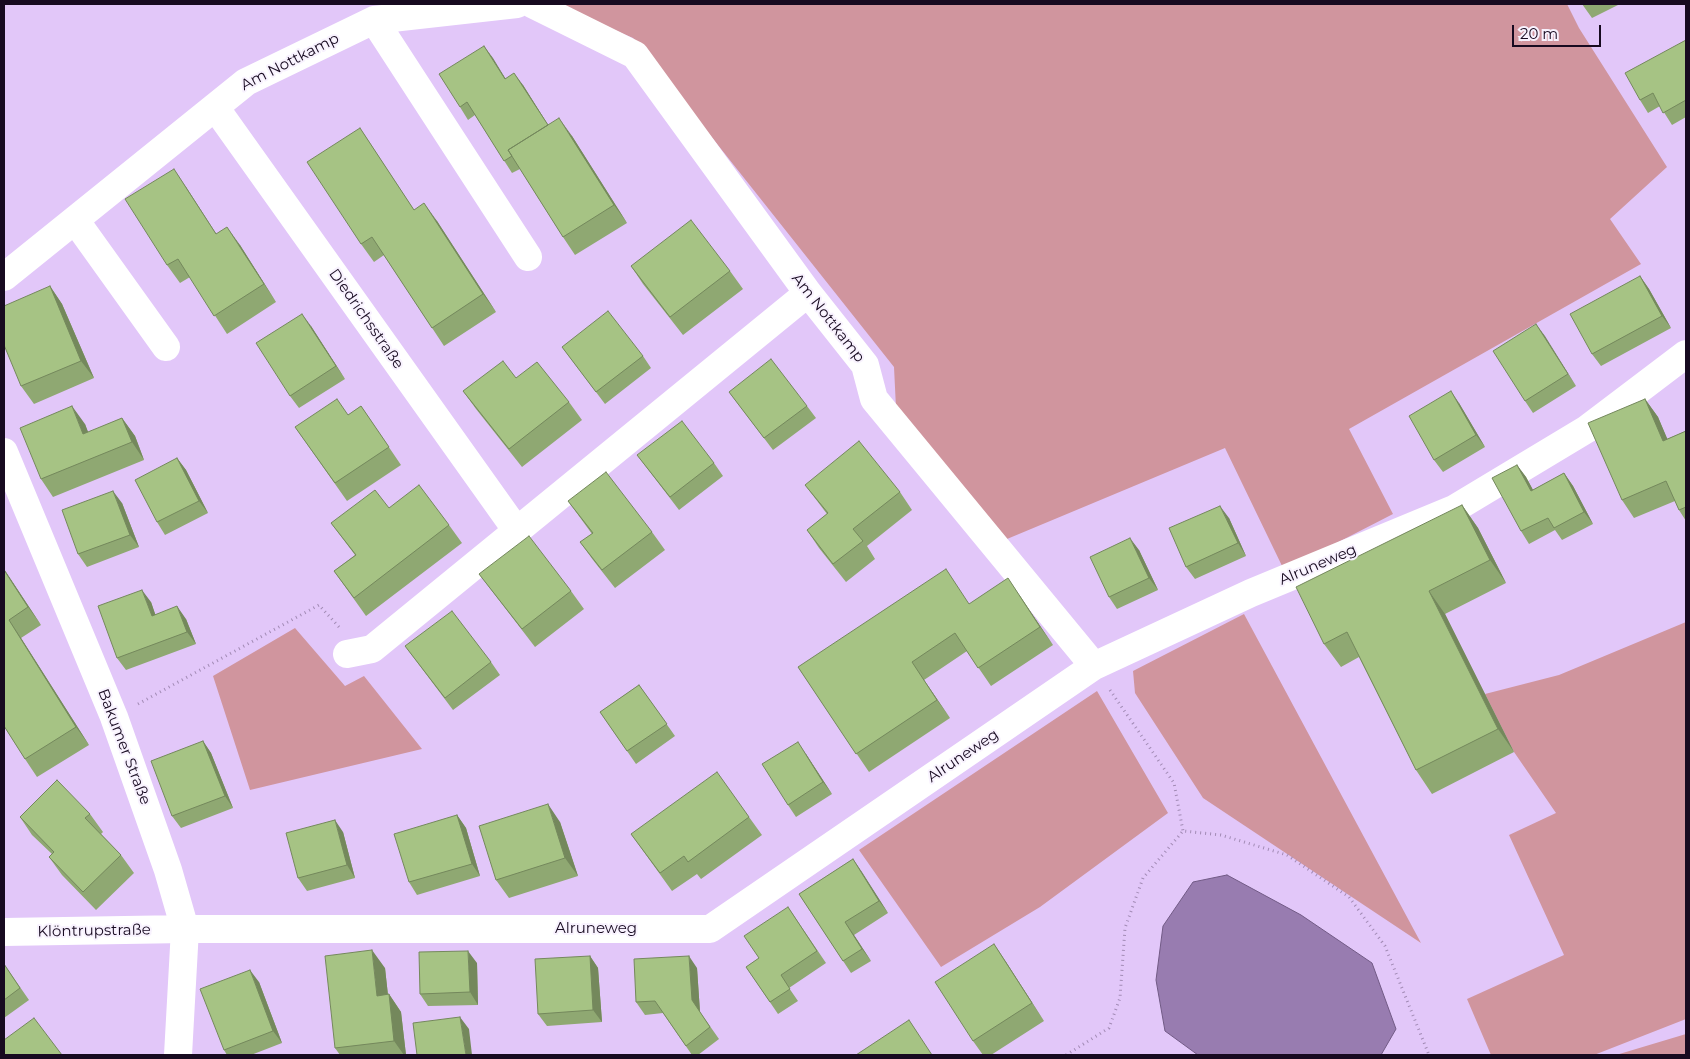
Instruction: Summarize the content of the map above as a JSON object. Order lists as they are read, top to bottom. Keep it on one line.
{"streets":{"street":["Am Nottkamp","Diedrichsstraße","Alruneweg","Bakumer Straße","Klöntrupstraße"]},"crossings":[["Am Nottkamp","Diedrichsstraße"],["Am Nottkamp","Alruneweg"],["Alruneweg","Bakumer Straße"],["Alruneweg","Klöntrupstraße"],["Bakumer Straße","Klöntrupstraße"]],"scale_bar":"20 m"}
